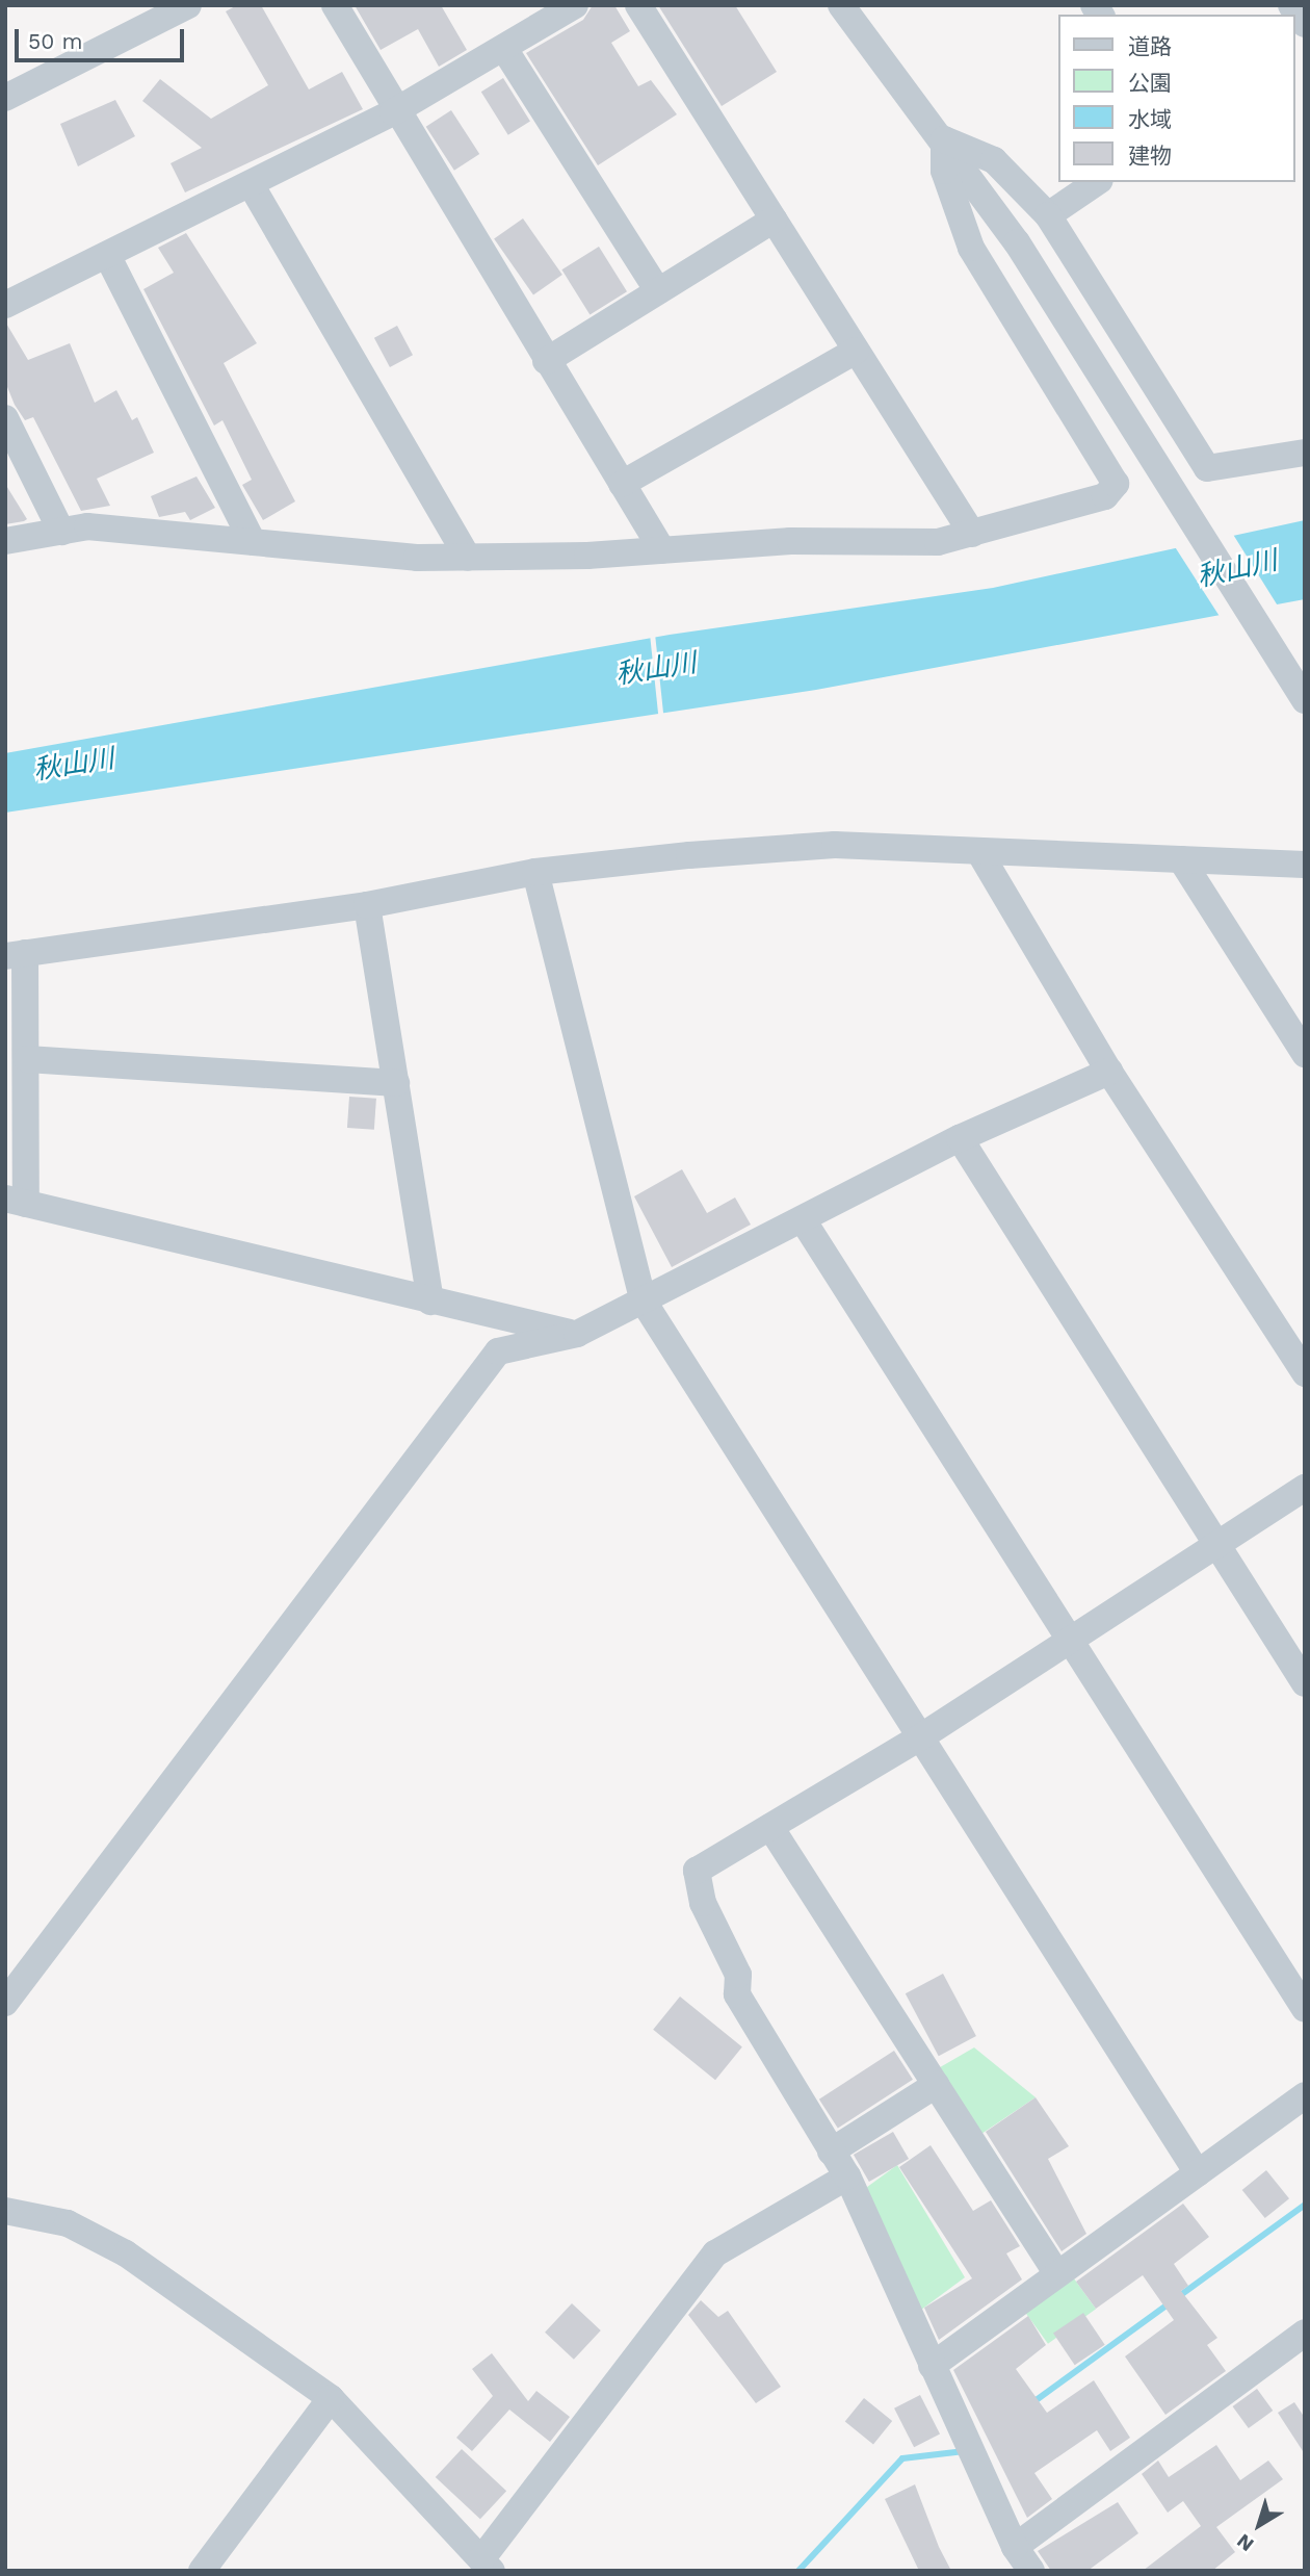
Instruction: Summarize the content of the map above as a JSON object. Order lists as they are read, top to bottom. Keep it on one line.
{"water":["秋山川"],"legend":["道路","公園","水域","建物"],"scale_bar":"50 m","north":"bottom left"}
